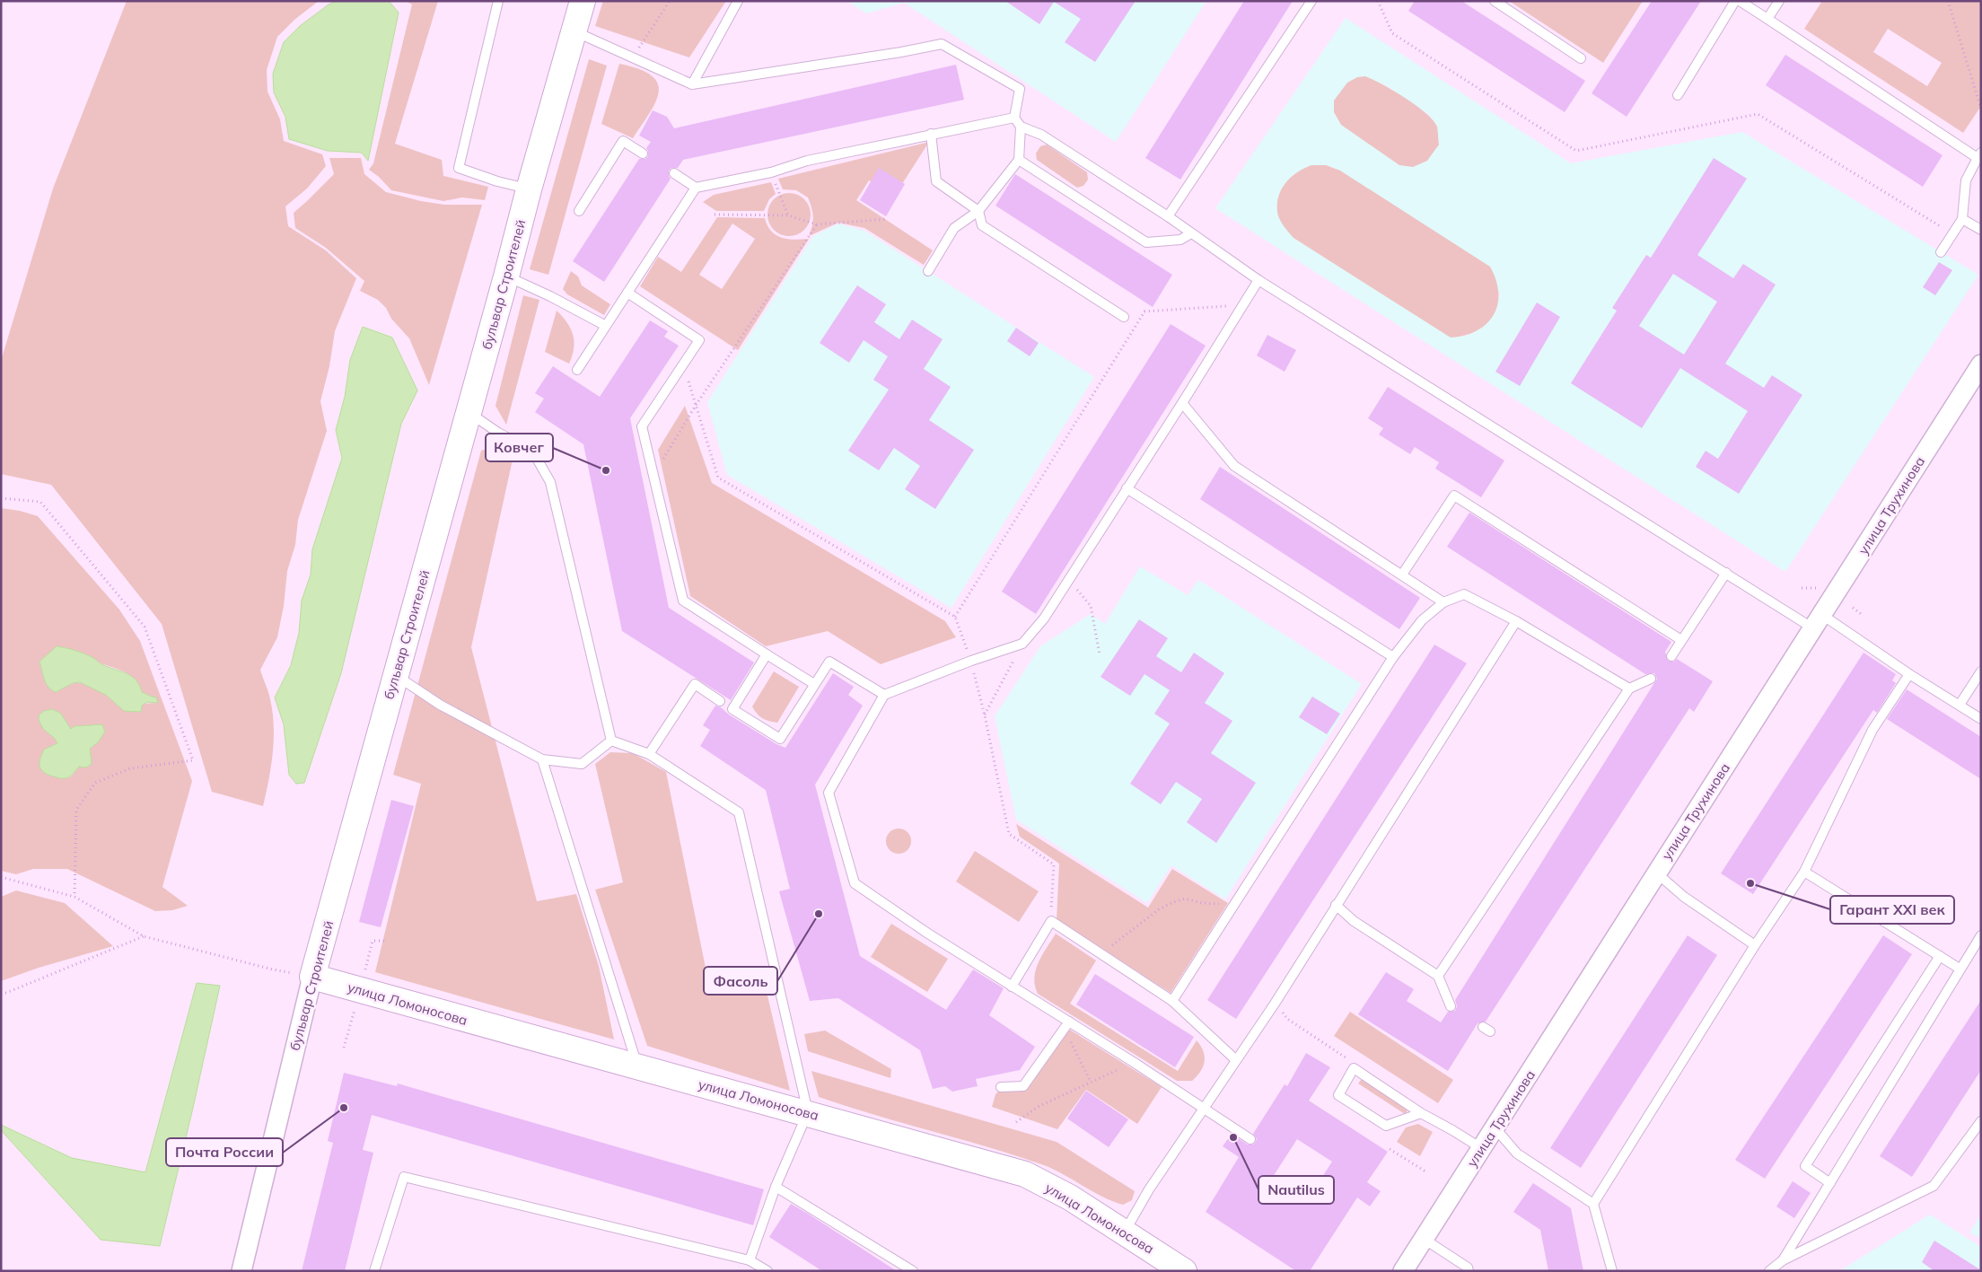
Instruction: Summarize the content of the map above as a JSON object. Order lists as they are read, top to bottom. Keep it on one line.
{"streets":{"street":["бульвар Строителей","улица Трухинова","улица Ломоносова"]},"crossings":[["бульвар Строителей","улица Ломоносова"]],"places":["Ковчег","Гарант XXI век","Фасоль","Почта России","Nautilus"]}
